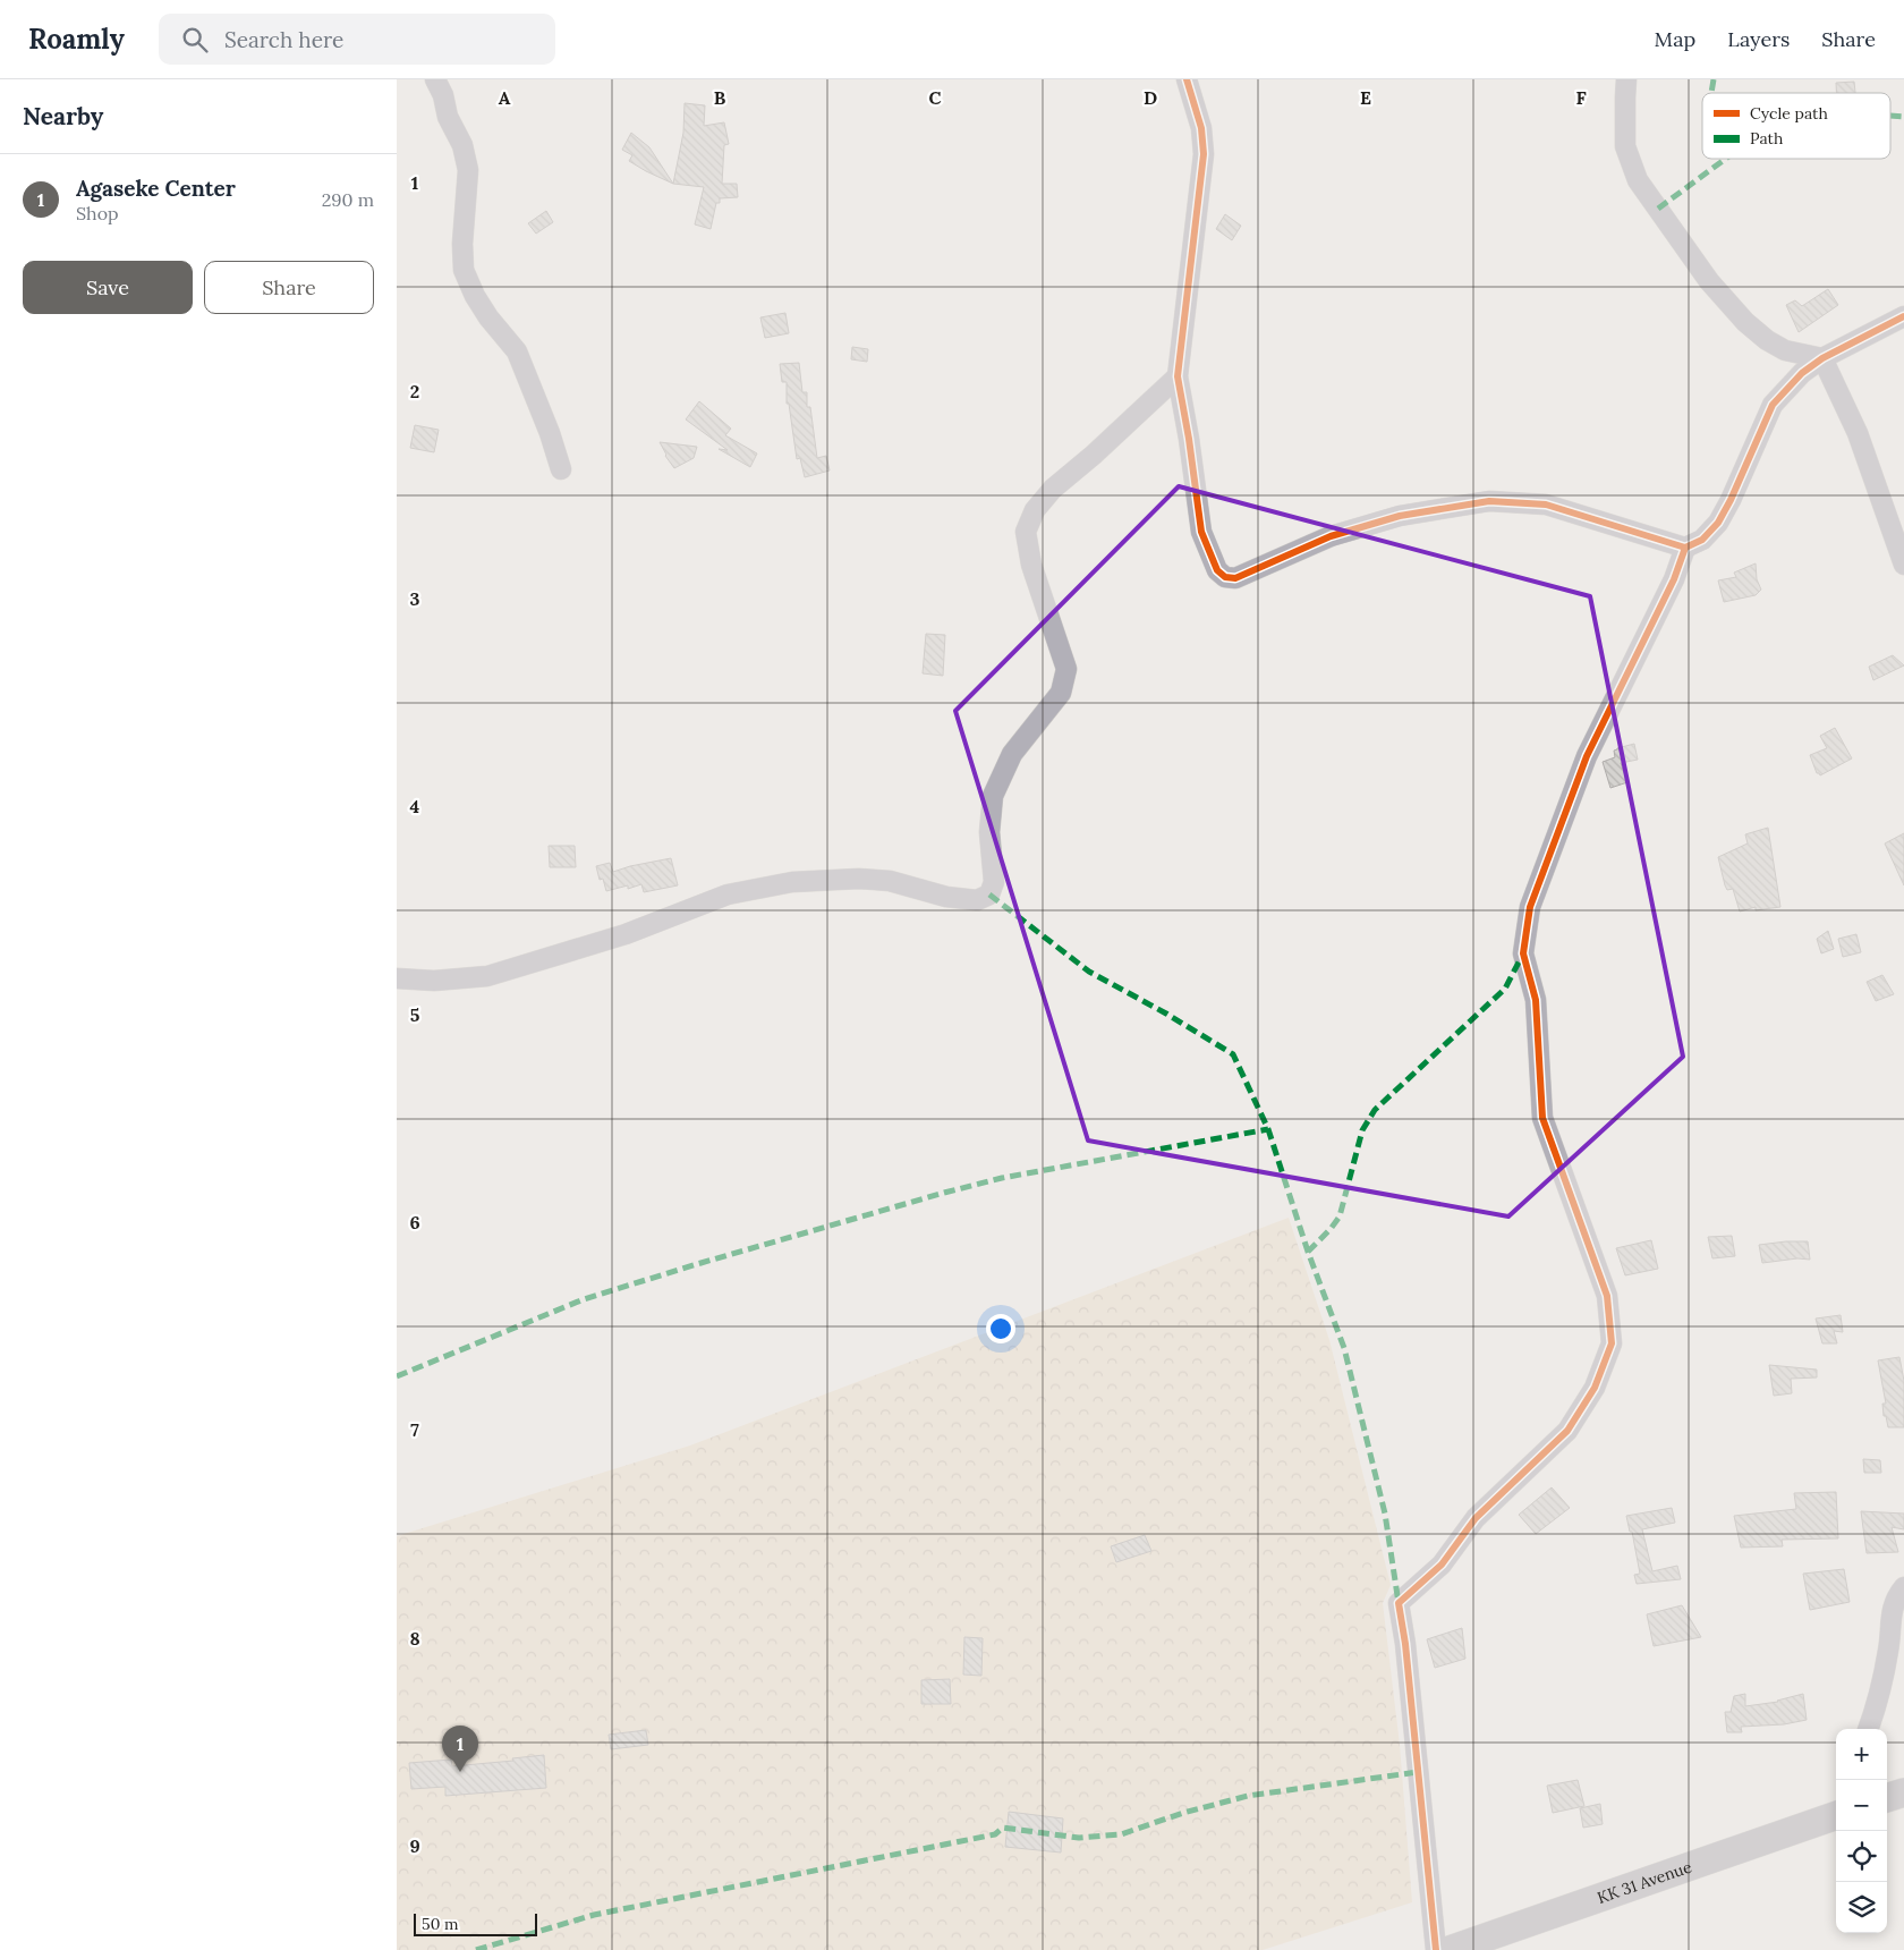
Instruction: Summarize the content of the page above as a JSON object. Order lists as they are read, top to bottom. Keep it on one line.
{"streets":{"main road":["KK 31 Avenue"]},"legend":["Cycle path","Path"],"scale_bar":"50 m","page":{"header":"Roamly","search":"Search here","nav":["Map","Layers","Share"],"heading":"Nearby","list":[{"mark":"1","name":"Agaseke Center","note":"Shop","value":"290 m"}],"buttons":["Save","Share"],"pins":"1","map_buttons":["+","−"],"scale":"50 m"},"grid":{"columns":["A","B","C","D","E","F"],"rows":["1","2","3","4","5","6","7","8","9"]}}
